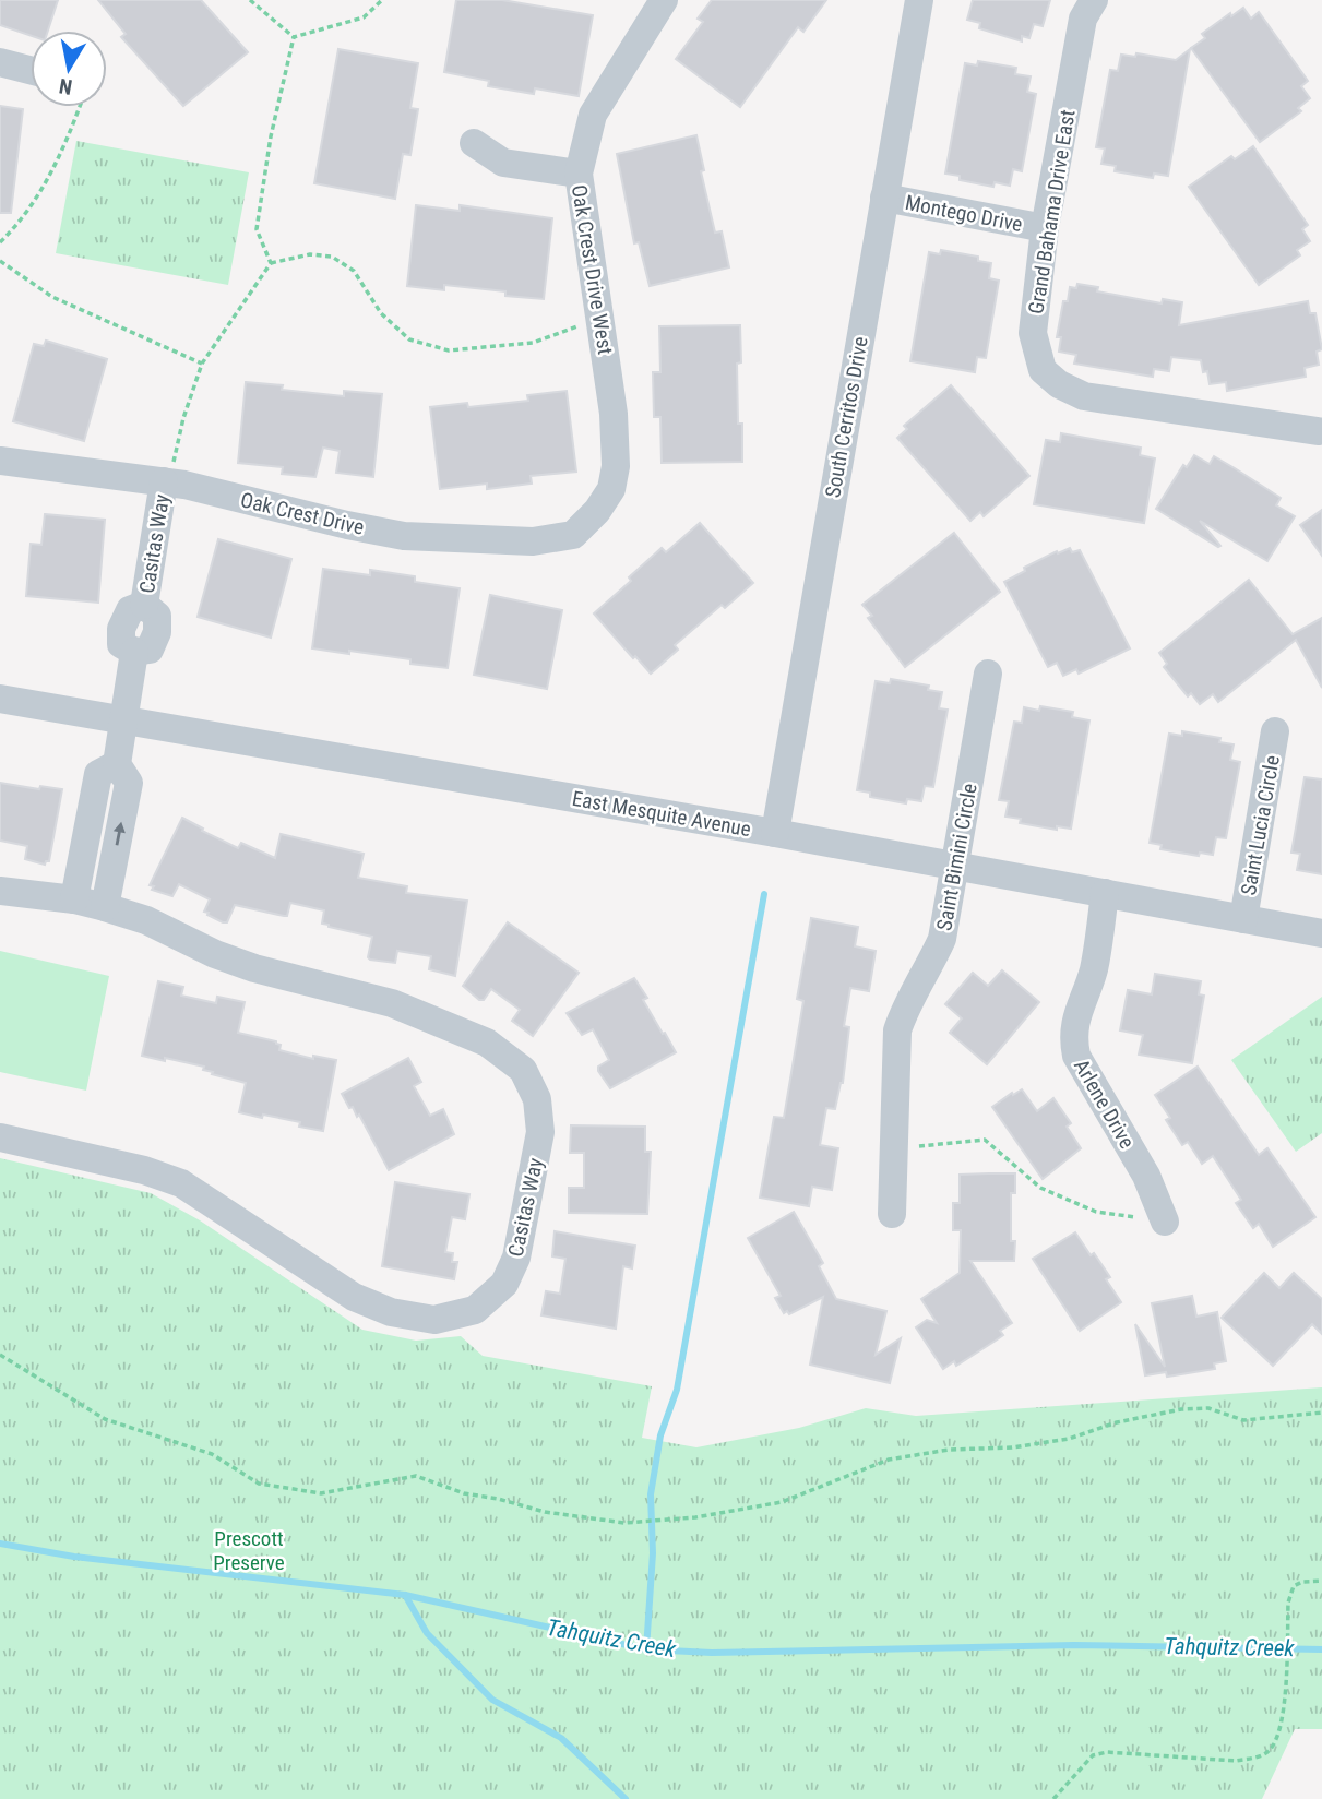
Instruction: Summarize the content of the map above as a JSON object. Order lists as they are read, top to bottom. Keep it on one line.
{"streets":{"street":["Grand Bahama Drive East","Montego Drive","Oak Crest Drive West","South Cerritos Drive","Oak Crest Drive","Casitas Way","East Mesquite Avenue","Saint Lucia Circle","Saint Bimini Circle","Arlene Drive"]},"crossings":[["Grand Bahama Drive East","Montego Drive"],["Montego Drive","South Cerritos Drive"],["Oak Crest Drive West","Oak Crest Drive"],["South Cerritos Drive","East Mesquite Avenue"],["Oak Crest Drive","Casitas Way"],["Casitas Way","East Mesquite Avenue"],["East Mesquite Avenue","Saint Lucia Circle"],["East Mesquite Avenue","Saint Bimini Circle"],["East Mesquite Avenue","Arlene Drive"]],"water":["Tahquitz Creek"],"parks":["Prescott Preserve"],"north":"bottom"}
